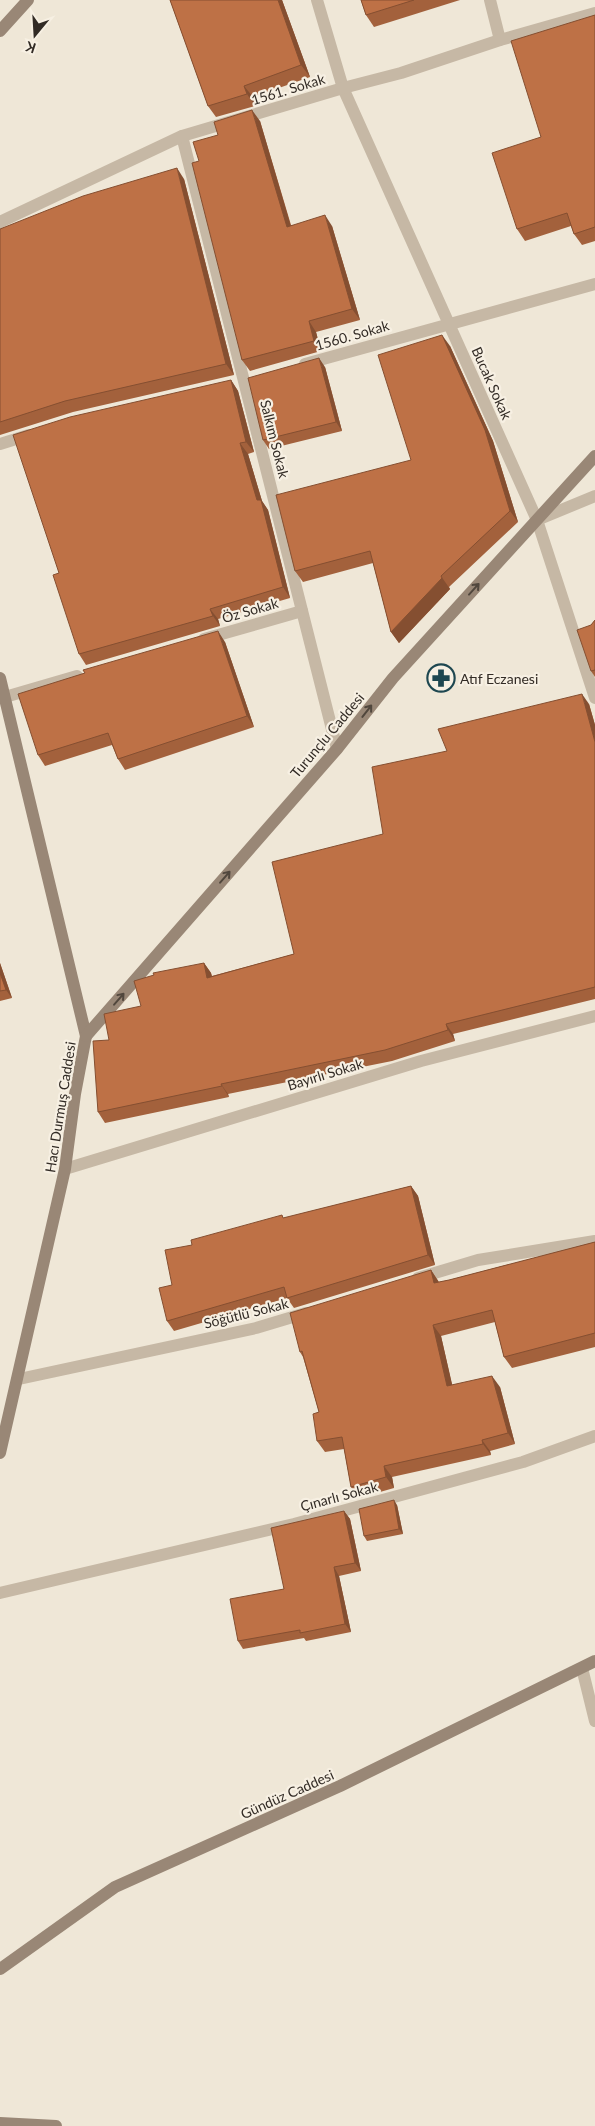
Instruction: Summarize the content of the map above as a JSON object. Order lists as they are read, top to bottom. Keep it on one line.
{"streets":{"main road":["Turunçlu Caddesi","Hacı Durmuş Caddesi","Gündüz Caddesi"],"street":["1561. Sokak","1560. Sokak","Bucak Sokak","Salkım Sokak","Öz Sokak","Bayırlı Sokak","Söğütlü Sokak","Çınarlı Sokak"]},"crossings":[["1561. Sokak","Bucak Sokak"],["1561. Sokak","Salkım Sokak"],["1560. Sokak","Bucak Sokak"],["Bucak Sokak","Turunçlu Caddesi"],["Salkım Sokak","Öz Sokak"],["Salkım Sokak","Turunçlu Caddesi"],["Turunçlu Caddesi","Hacı Durmuş Caddesi"],["Bayırlı Sokak","Hacı Durmuş Caddesi"],["Hacı Durmuş Caddesi","Söğütlü Sokak"]],"one_way":["Turunçlu Caddesi"],"places":{"pharmacy":["Atıf Eczanesi"]},"north":"bottom"}
